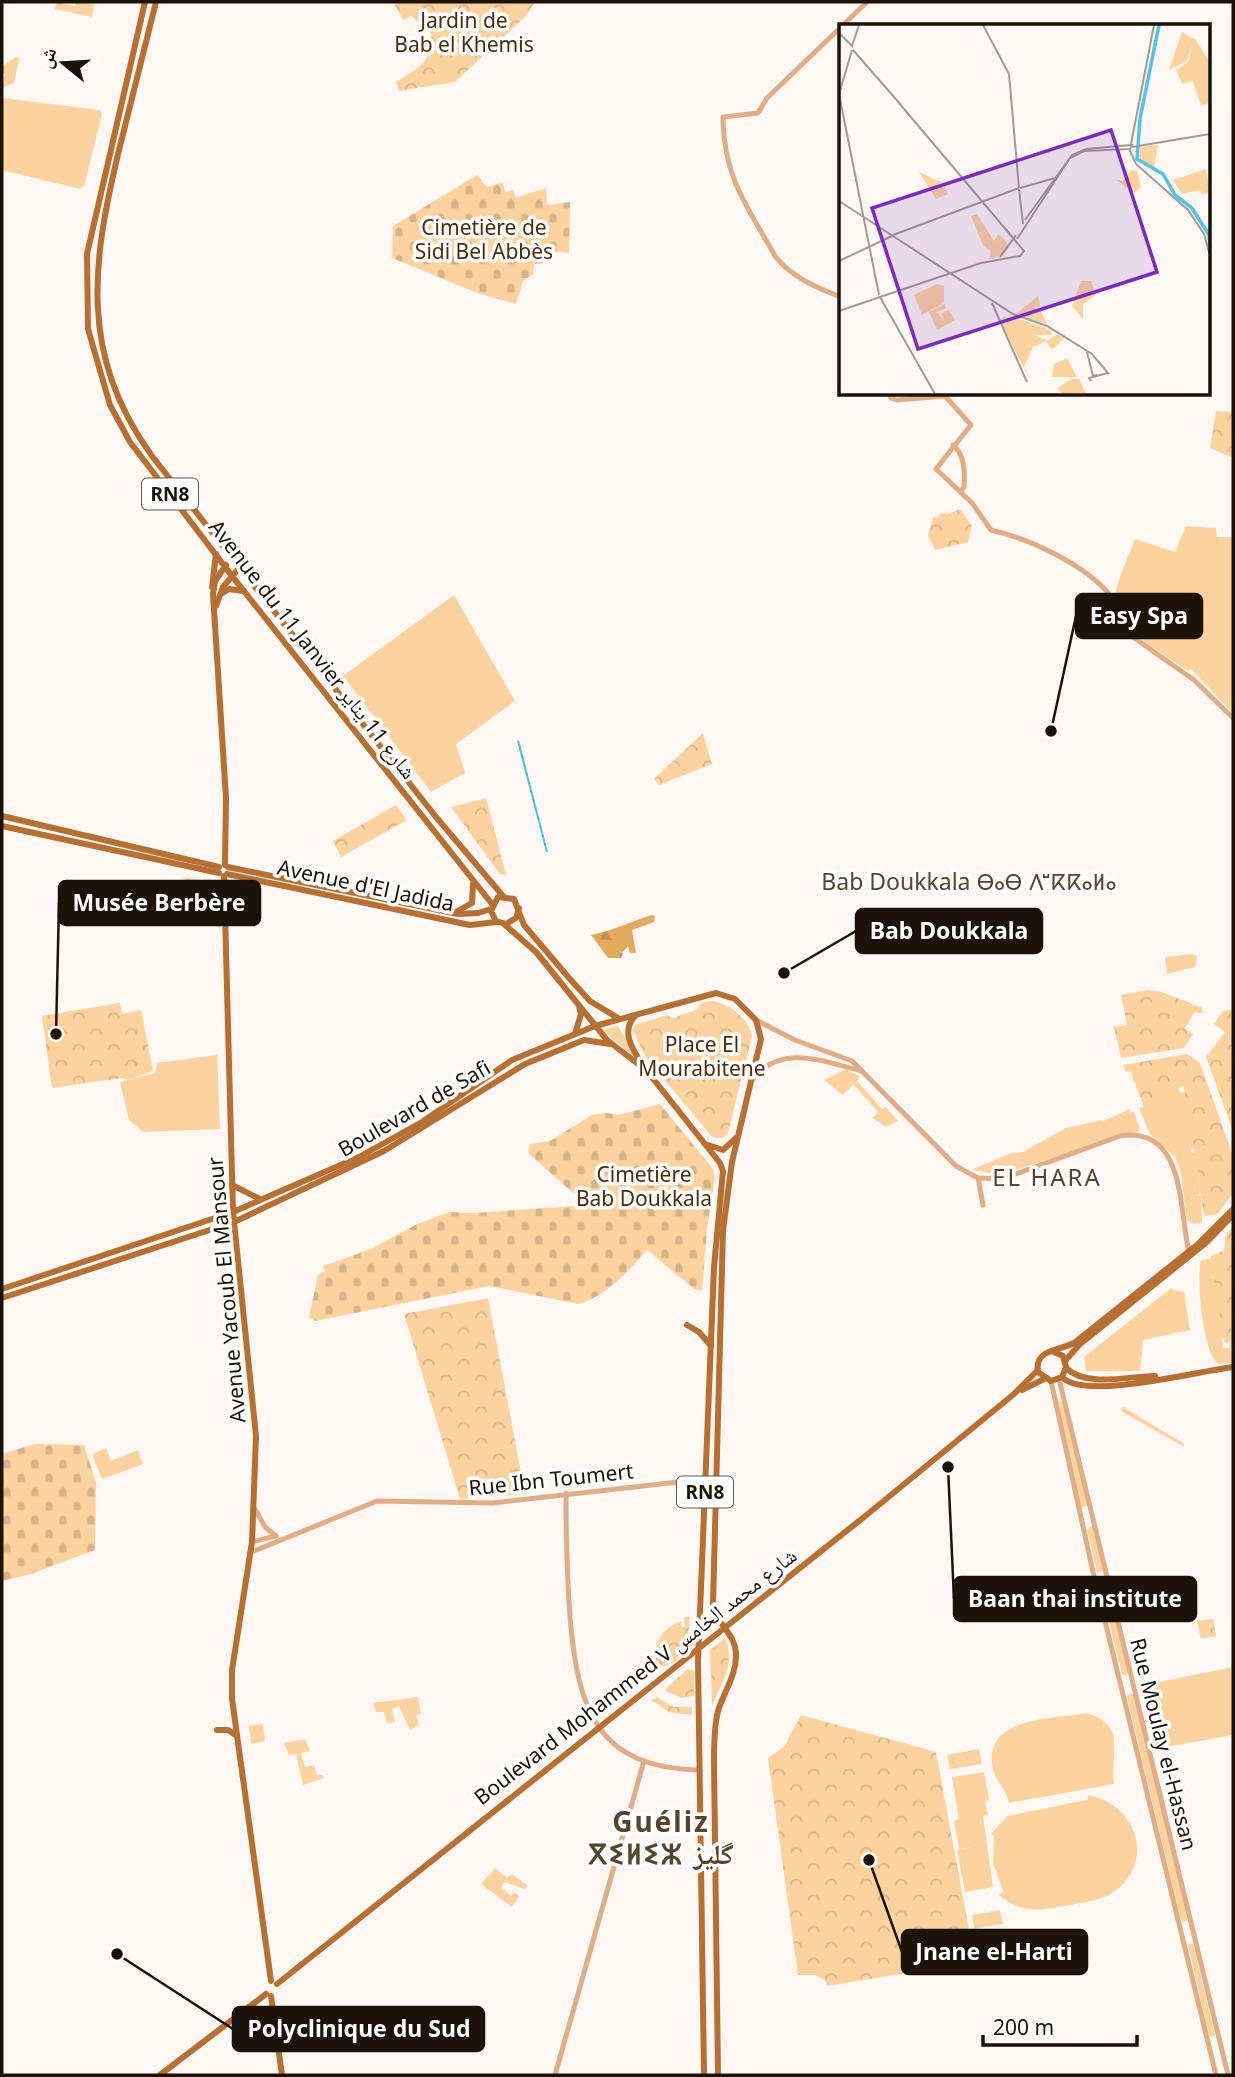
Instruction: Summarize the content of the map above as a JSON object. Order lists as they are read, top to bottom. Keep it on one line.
{"streets":{"main road":["RN8","Avenue du 11 Janvier شارع 11 يناير","Avenue d'El Jadida","Boulevard de Safi","Avenue Yacoub El Mansour","Boulevard Mohammed V شارع محمد الخامس"],"street":["Rue Ibn Toumert","Rue Moulay el-Hassan"]},"crossings":[["RN8","Avenue du 11 Janvier شارع 11 يناير"],["RN8","Avenue d'El Jadida"],["RN8","Boulevard de Safi"],["RN8","Rue Ibn Toumert"],["RN8","Boulevard Mohammed V شارع محمد الخامس"],["Avenue du 11 Janvier شارع 11 يناير","Avenue d'El Jadida"],["Avenue du 11 Janvier شارع 11 يناير","Avenue Yacoub El Mansour"],["Avenue d'El Jadida","Avenue Yacoub El Mansour"],["Boulevard de Safi","Avenue Yacoub El Mansour"],["Avenue Yacoub El Mansour","Rue Ibn Toumert"],["Avenue Yacoub El Mansour","Boulevard Mohammed V شارع محمد الخامس"],["Boulevard Mohammed V شارع محمد الخامس","Rue Moulay el-Hassan"]],"districts":["Bab Doukkala ⴱⴰⴱ ⴷⵯⴽⴽⴰⵍⴰ","EL HARA","Guéliz ⴳⵉⵍⵉⵣ گليز"],"parks":["Jardin de Bab el Khemis","Cimetière de Sidi Bel Abbès","Place El Mourabitene","Cimetière Bab Doukkala"],"places":["Easy Spa","Bab Doukkala","Musée Berbère","Baan thai institute","Jnane el-Harti","Polyclinique du Sud"],"scale_bar":"200 m","north":"left"}
